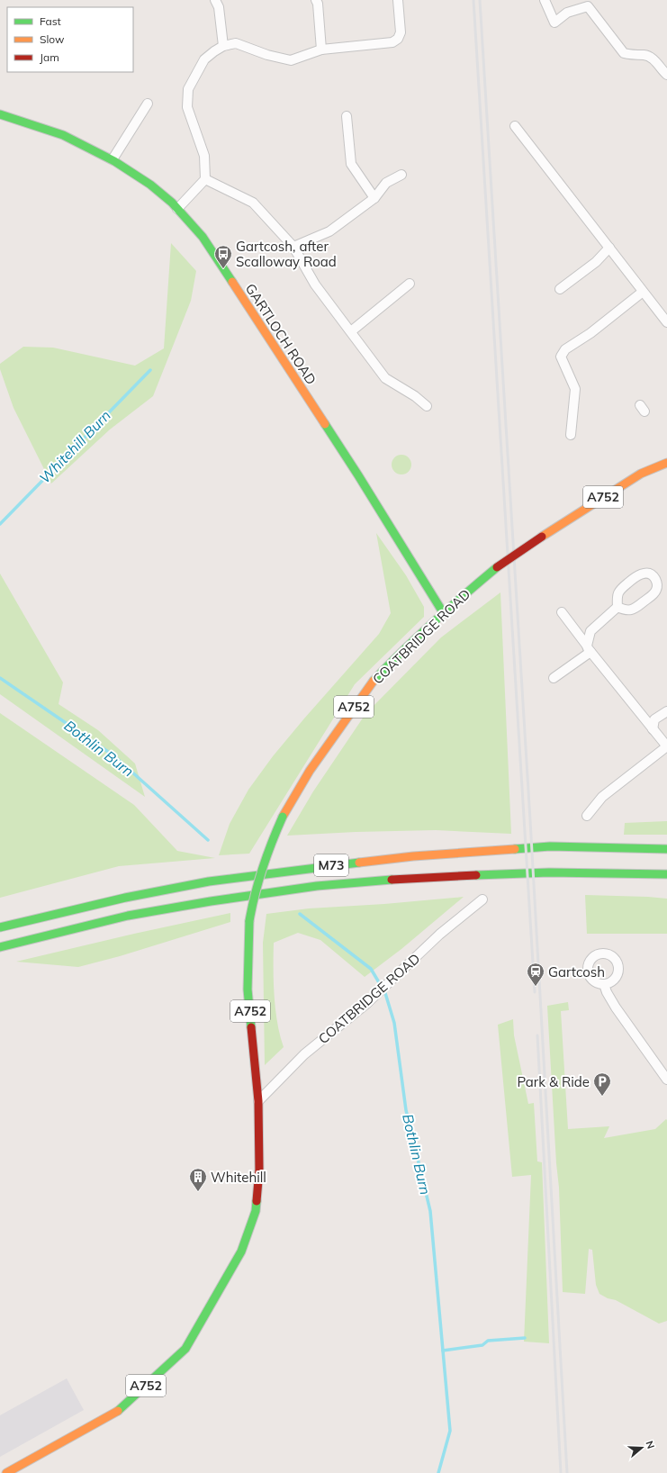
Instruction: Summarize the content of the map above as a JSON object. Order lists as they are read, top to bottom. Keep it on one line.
{"streets":{"main road":["GARTLOCH ROAD","A752","COATBRIDGE ROAD","M73"]},"crossings":[["GARTLOCH ROAD","COATBRIDGE ROAD"]],"water":["Whitehill Burn","Bothlin Burn"],"places":{"bus stop":["Gartcosh, after Scalloway Road"],"station":["Gartcosh"],"parking":["Park & Ride"],"building":["Whitehill"]},"legend":["Fast","Slow","Jam"],"north":"right"}
